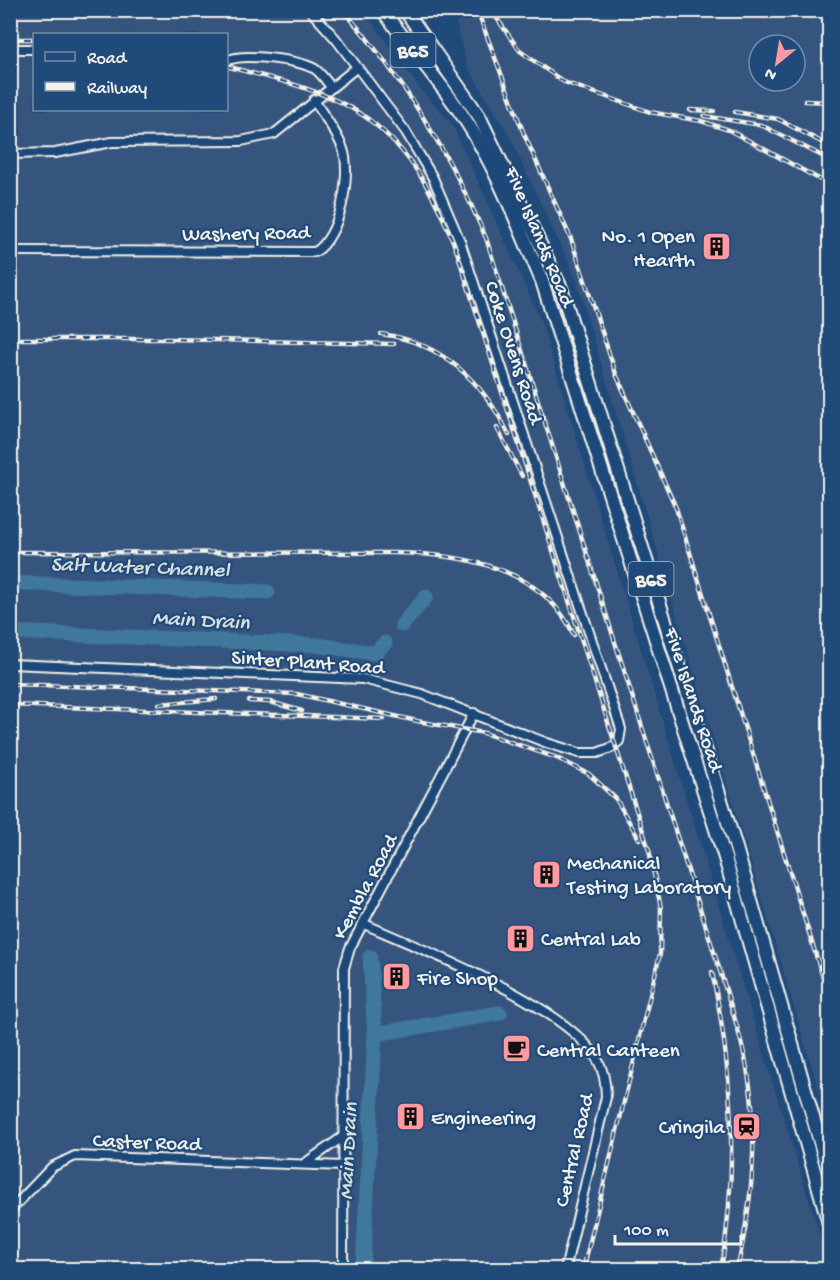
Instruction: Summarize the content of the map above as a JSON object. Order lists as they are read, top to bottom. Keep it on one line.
{"streets":{"main road":["B65","Five Islands Road"],"street":["Washery Road","Coke Ovens Road","Sinter Plant Road","Kembla Road","Caster Road","Central Road"]},"crossings":[["Coke Ovens Road","Sinter Plant Road"],["Sinter Plant Road","Kembla Road"],["Kembla Road","Caster Road"],["Kembla Road","Central Road"]],"water":["Salt Water Channel","Main Drain"],"places":{"building":["No. 1 Open Hearth","Mechanical Testing Laboratory","Central Lab","Fire Shop","Engineering"],"cafe":["Central Canteen"],"station":["Cringila"]},"legend":["Road","Railway"],"scale_bar":"100 m","north":"bottom left"}
